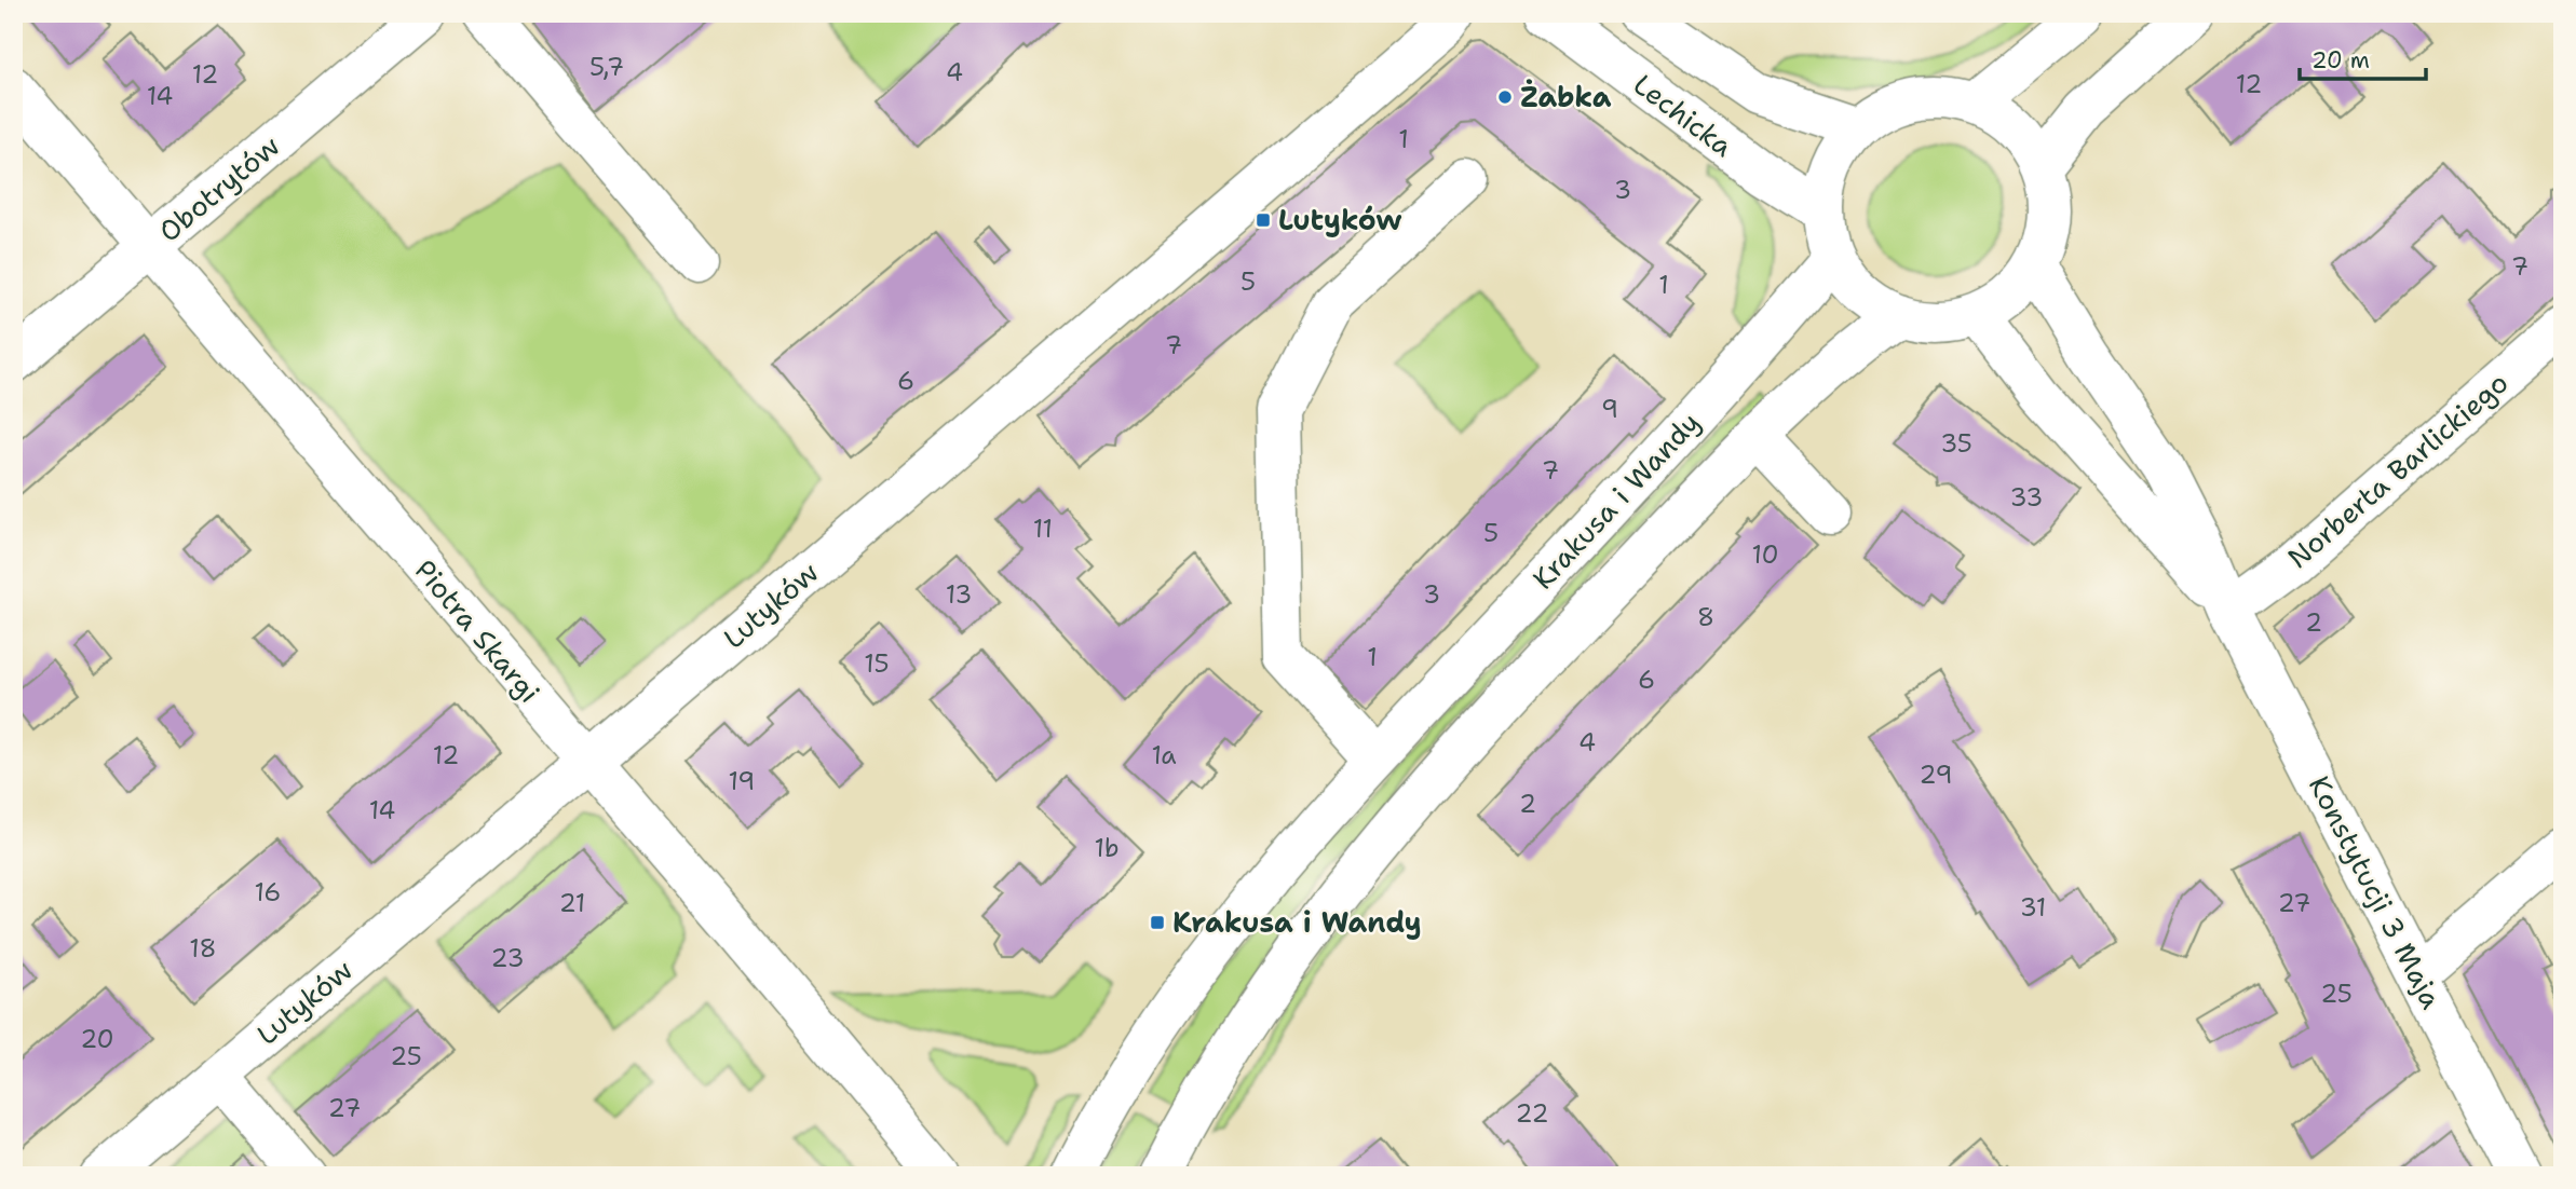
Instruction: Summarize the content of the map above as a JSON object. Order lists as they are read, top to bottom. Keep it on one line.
{"streets":{"street":["Lechicka","Obotrytów","Norberta Barlickiego","Krakusa i Wandy","Lutyków","Piotra Skargi","Konstytucji 3 Maja"]},"crossings":[["Lechicka","Krakusa i Wandy"],["Lechicka","Konstytucji 3 Maja"],["Obotrytów","Piotra Skargi"],["Norberta Barlickiego","Konstytucji 3 Maja"],["Krakusa i Wandy","Konstytucji 3 Maja"],["Lutyków","Piotra Skargi"]],"places":{"other":["Żabka"],"transit":["Lutyków","Krakusa i Wandy"]},"house_numbers":["5,7","4","12","12","14","1","3","7","5","1","7","6","9","35","7","33","11","5","10","13","3","8","2","1","15","6","4","12","1a","29","19","2","14","1b","16","21","27","31","18","23","25","20","25","27","22"],"scale_bar":"20 m"}
